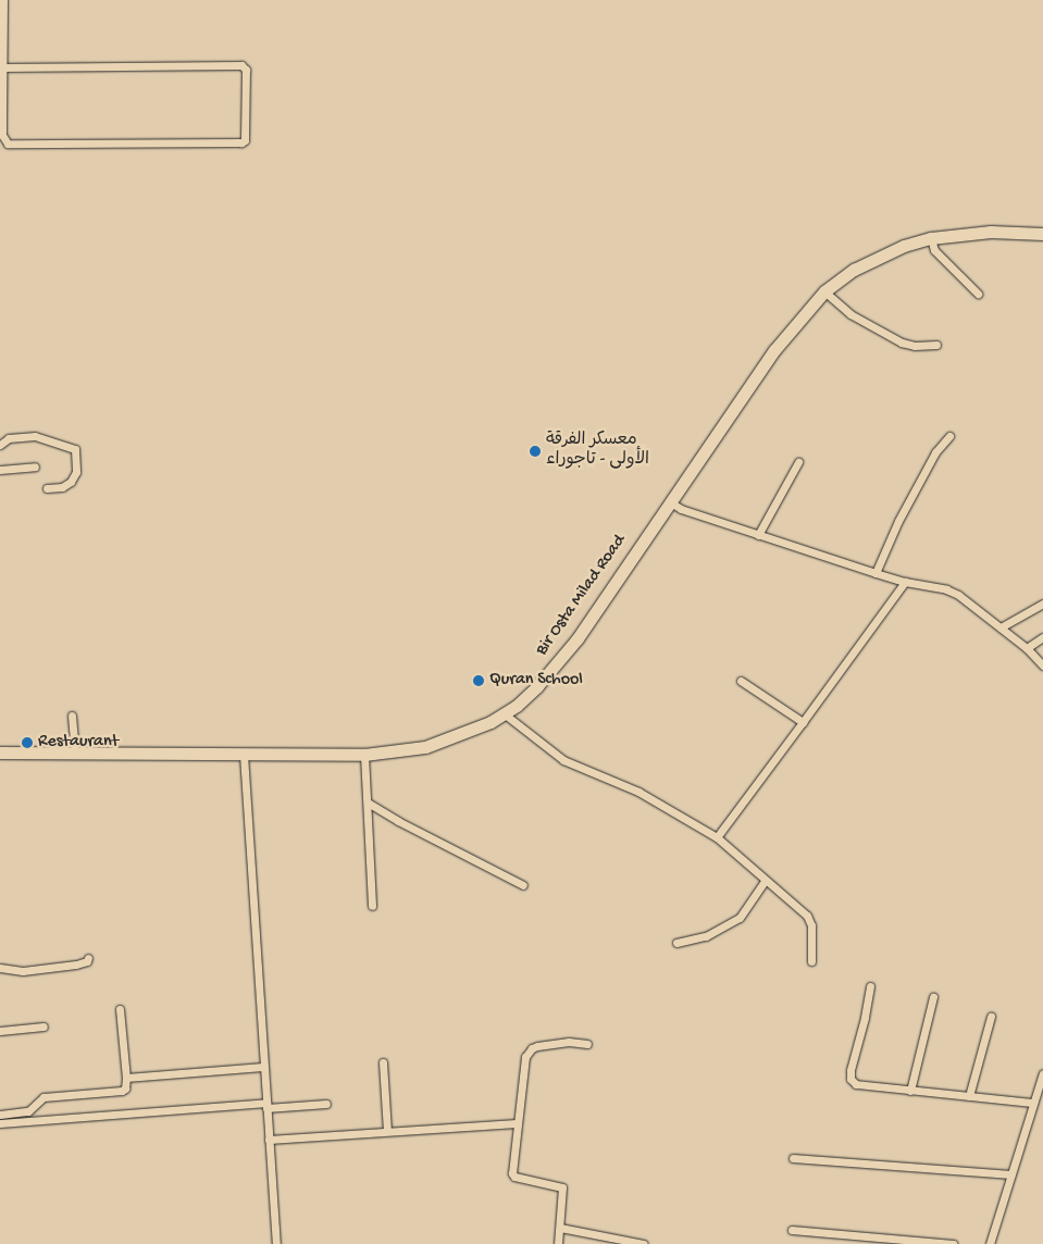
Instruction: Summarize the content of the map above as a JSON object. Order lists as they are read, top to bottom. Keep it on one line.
{"streets":{"main road":["Bir Osta Milad Road"]},"places":["معسكر الفرقة الأولى - تاجوراء","Quran School","Restaurant"]}
